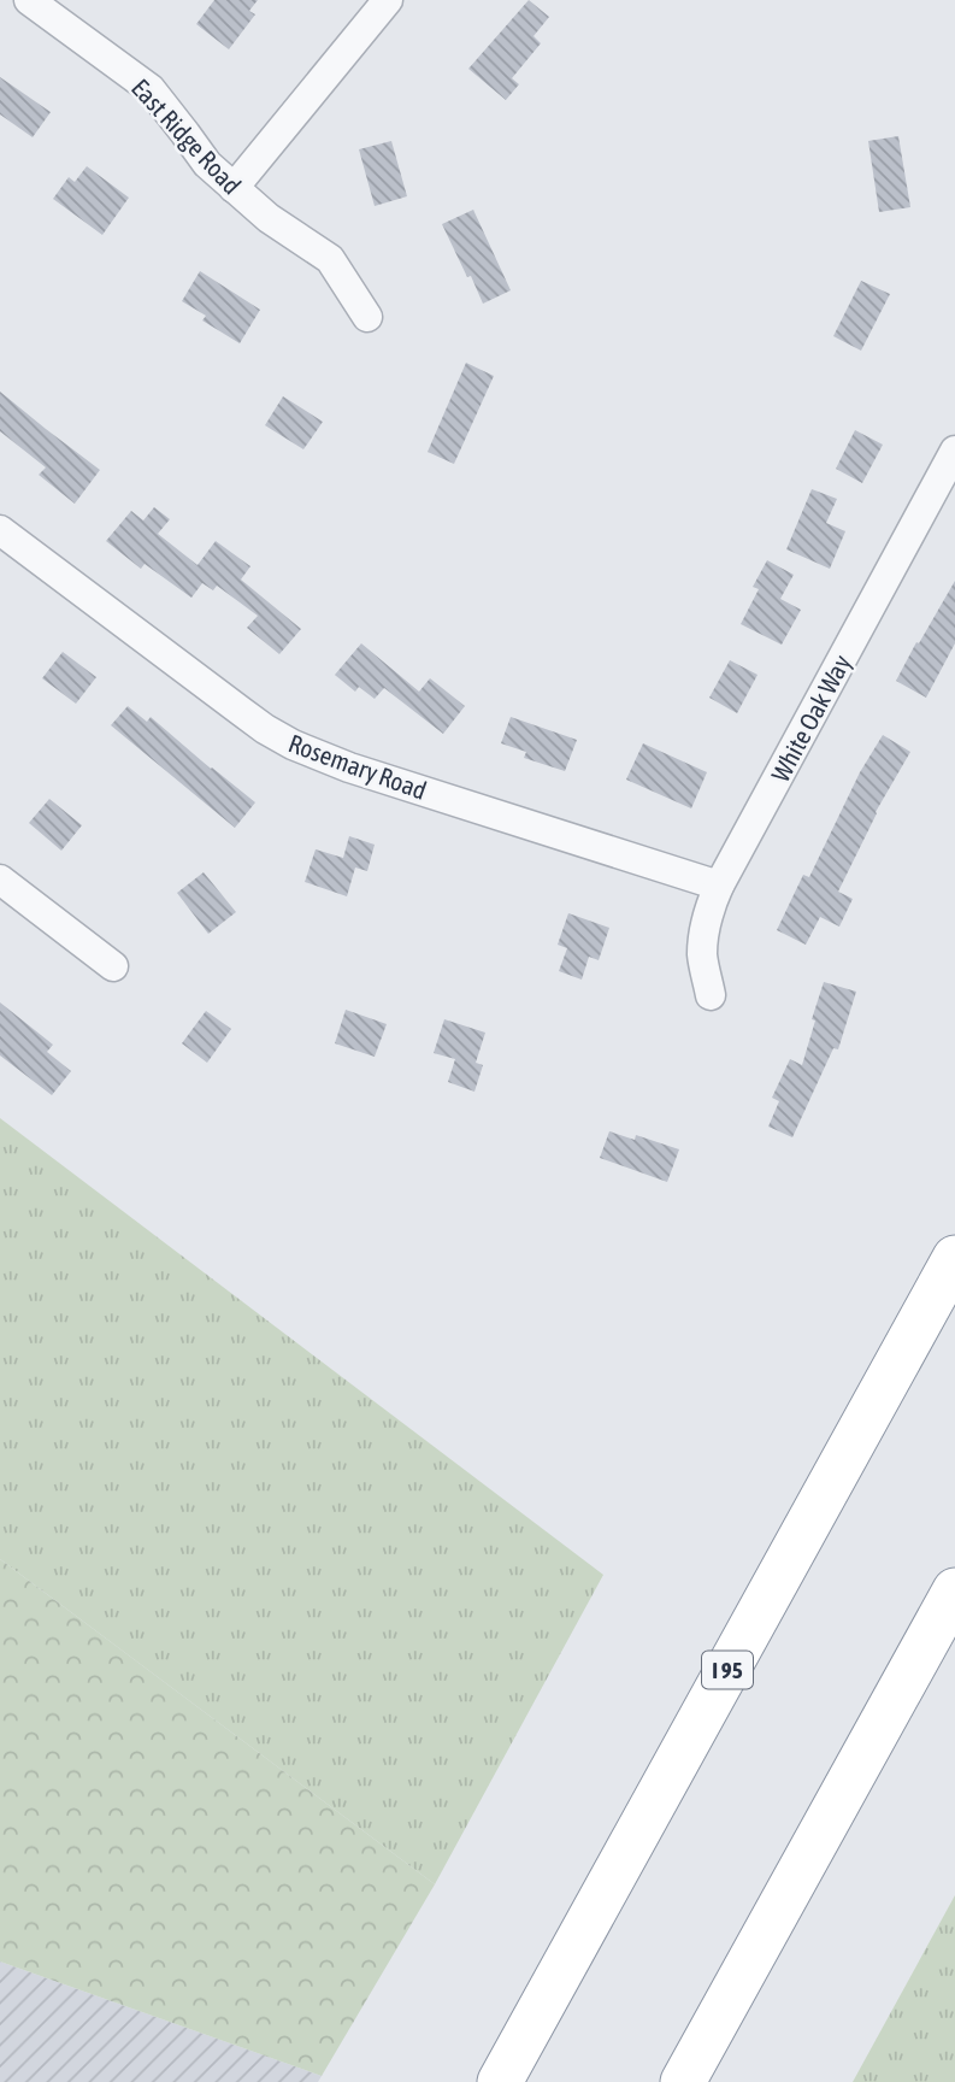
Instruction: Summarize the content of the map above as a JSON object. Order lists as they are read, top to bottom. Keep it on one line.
{"streets":{"highway":["I 95"],"street":["East Ridge Road","White Oak Way","Rosemary Road"]},"crossings":[["White Oak Way","Rosemary Road"]]}
